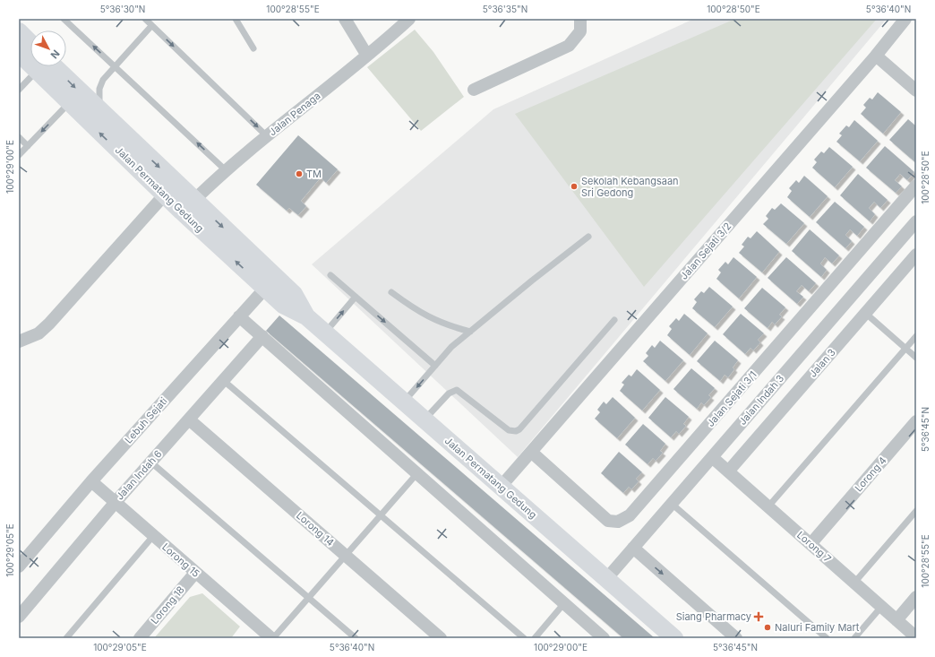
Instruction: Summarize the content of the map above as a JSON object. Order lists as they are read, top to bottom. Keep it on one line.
{"streets":{"main road":["Jalan Permatang Gedung"],"street":["Jalan Penaga","Jalan Sejati 3/2","Jalan 3","Jalan Sejati 3/1","Jalan Indah 3","Lebuh Sejati","Lorong 4","Jalan Indah 6","Lorong 14","Lorong 7","Lorong 15","Lorong 18"]},"crossings":[["Jalan Penaga","Jalan Permatang Gedung"],["Jalan Permatang Gedung","Jalan Sejati 3/2"],["Jalan Permatang Gedung","Jalan Indah 3"],["Jalan Permatang Gedung","Lebuh Sejati"],["Jalan Sejati 3/2","Jalan Sejati 3/1"],["Jalan 3","Lorong 7"],["Jalan Indah 3","Lorong 7"],["Lebuh Sejati","Lorong 15"],["Lorong 4","Lorong 7"],["Jalan Indah 6","Lorong 14"],["Jalan Indah 6","Lorong 15"],["Lorong 15","Lorong 18"]],"places":{"other":["TM","Sekolah Kebangsaan Sri Gedong","Naluri Family Mart"],"health":["Siang Pharmacy"]},"north":"bottom right","coordinates":["5°36'30\"N","100°28'55\"E","5°36'35\"N","100°28'50\"E","5°36'40\"N","100°29'00\"E","5°36'45\"N","100°29'05\"E"]}
